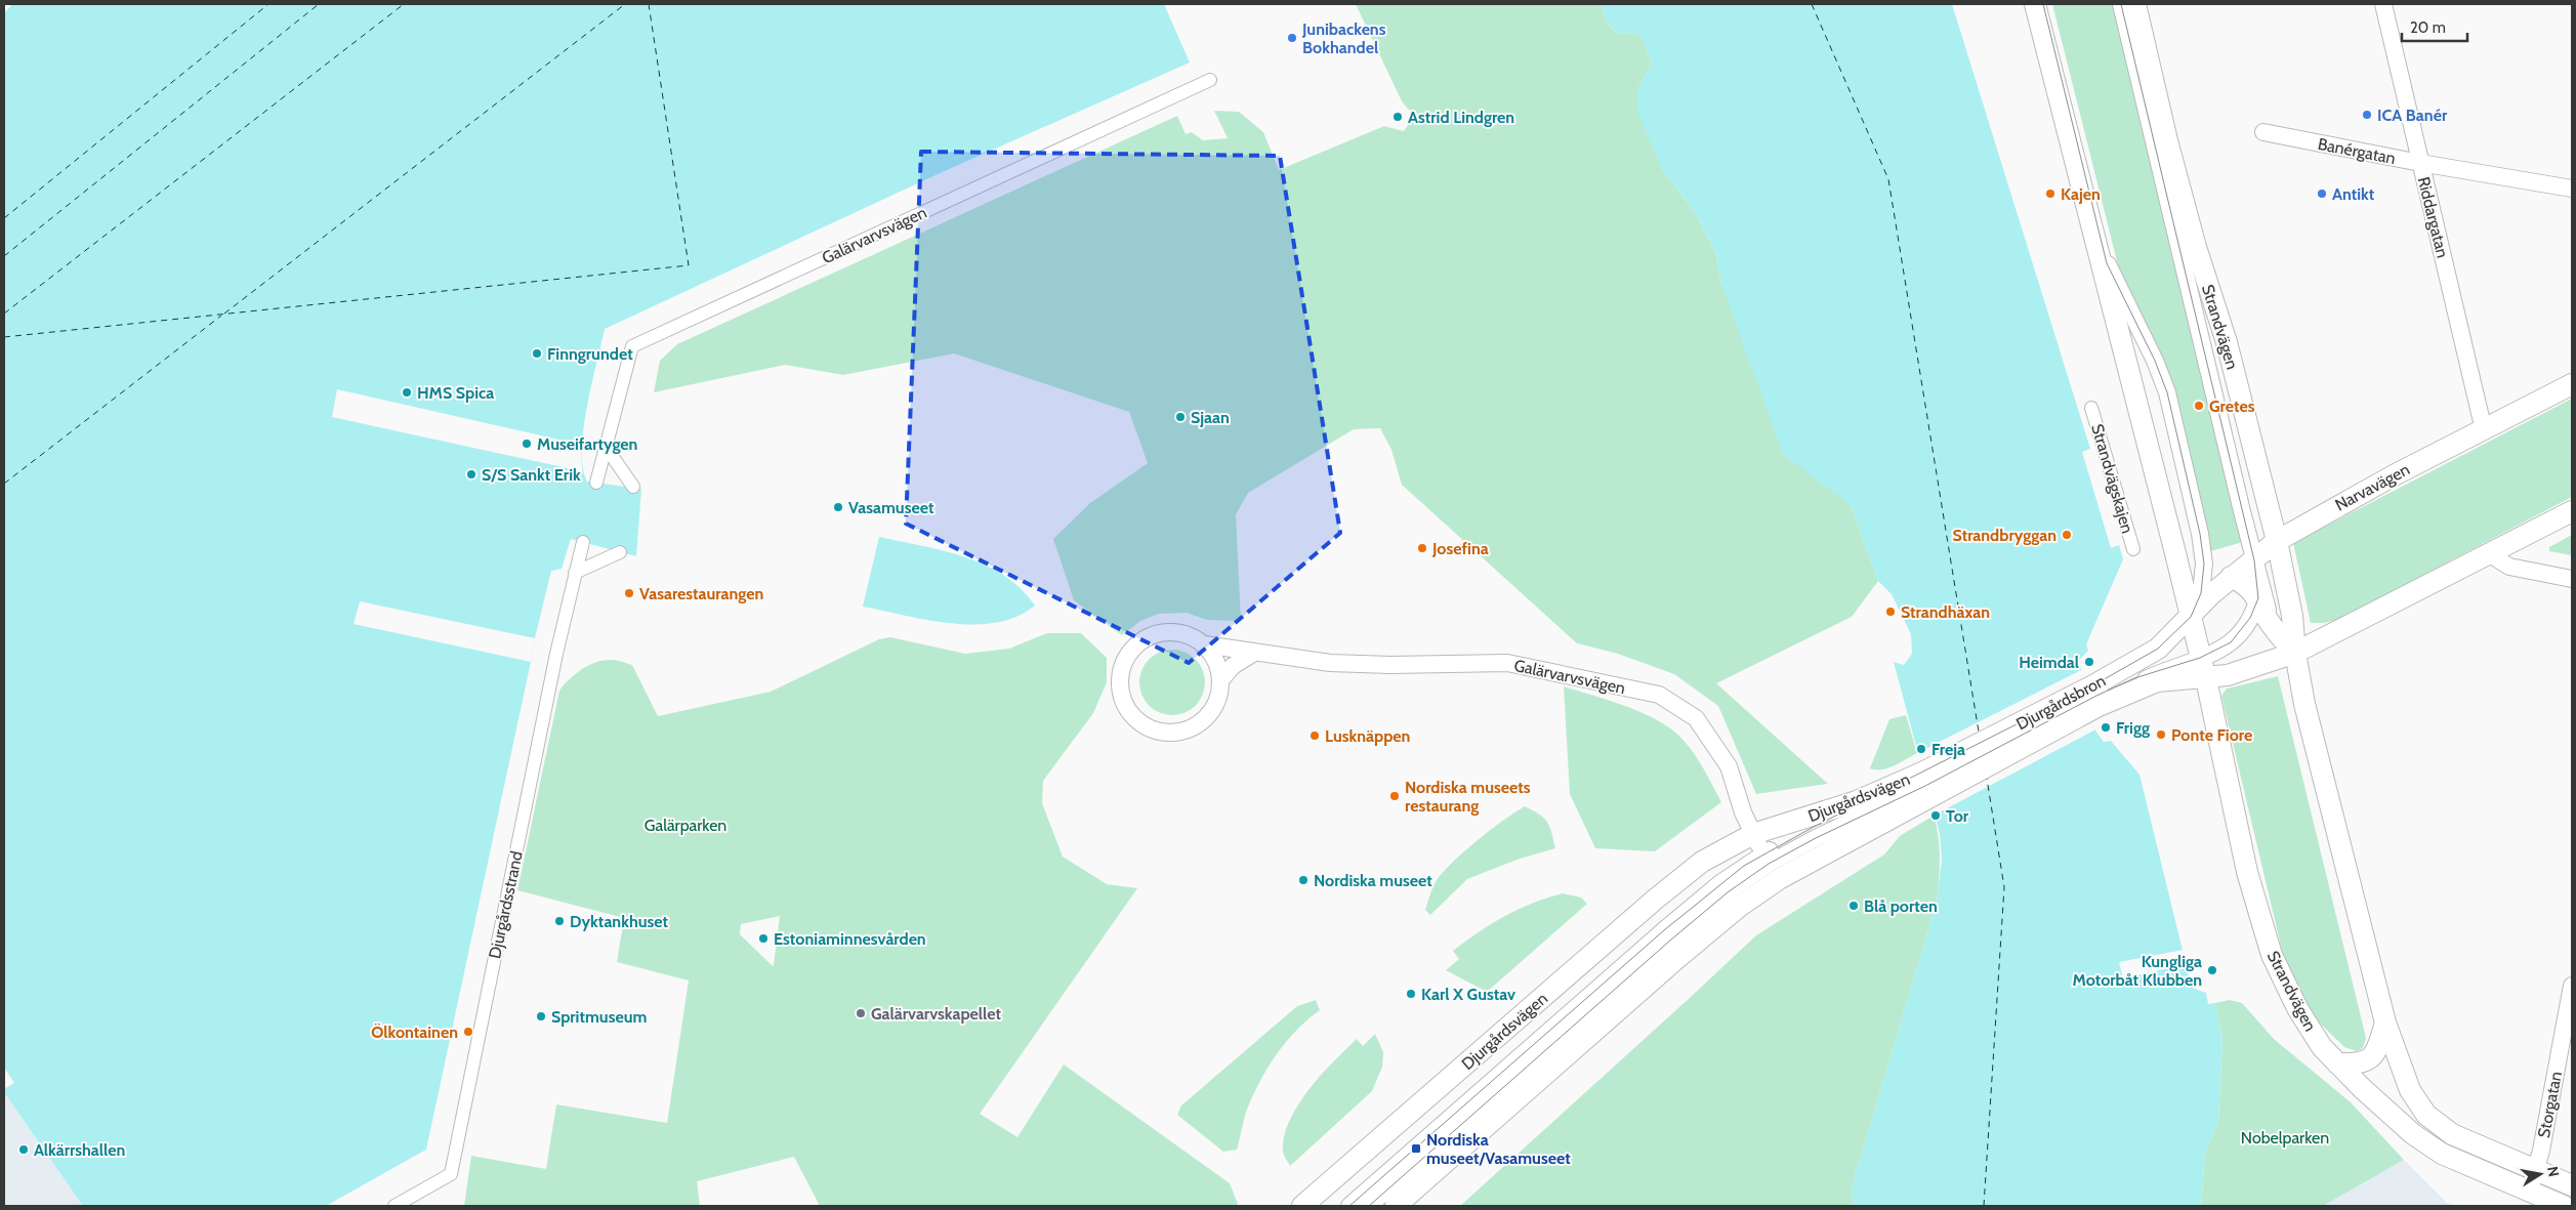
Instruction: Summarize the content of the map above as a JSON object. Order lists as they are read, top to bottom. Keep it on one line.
{"streets":{"street":["Banérgatan","Riddargatan","Galärvarvsvägen","Strandvägen","Strandvägskajen","Narvavägen","Djurgårdsbron","Djurgårdsvägen","Djurgårdsstrand","Storgatan"]},"crossings":[["Banérgatan","Riddargatan"],["Riddargatan","Narvavägen"],["Galärvarvsvägen","Djurgårdsvägen"],["Strandvägen","Narvavägen"],["Strandvägen","Djurgårdsbron"],["Strandvägen","Storgatan"],["Narvavägen","Djurgårdsbron"],["Djurgårdsbron","Djurgårdsvägen"]],"parks":["Galärparken","Nobelparken"],"places":{"other":["Junibackens Bokhandel","ICA Banér","Astrid Lindgren","Kajen","Antikt","Finngrundet","HMS Spica","Gretes","Sjaan","Museifartygen","S/S Sankt Erik","Vasamuseet","Strandbryggan","Josefina","Vasarestaurangen","Strandhäxan","Heimdal","Frigg","Ponte Fiore","Lusknäppen","Freja","Nordiska museets restaurang","Tor","Nordiska museet","Blå porten","Dyktankhuset","Estoniaminnesvården","Kungliga Motorbåt Klubben","Karl X Gustav","Galärvarvskapellet","Spritmuseum","Ölkontainen","Alkärrshallen"],"transit":["Nordiska museet/Vasamuseet"]},"scale_bar":"20 m","north":"right"}
